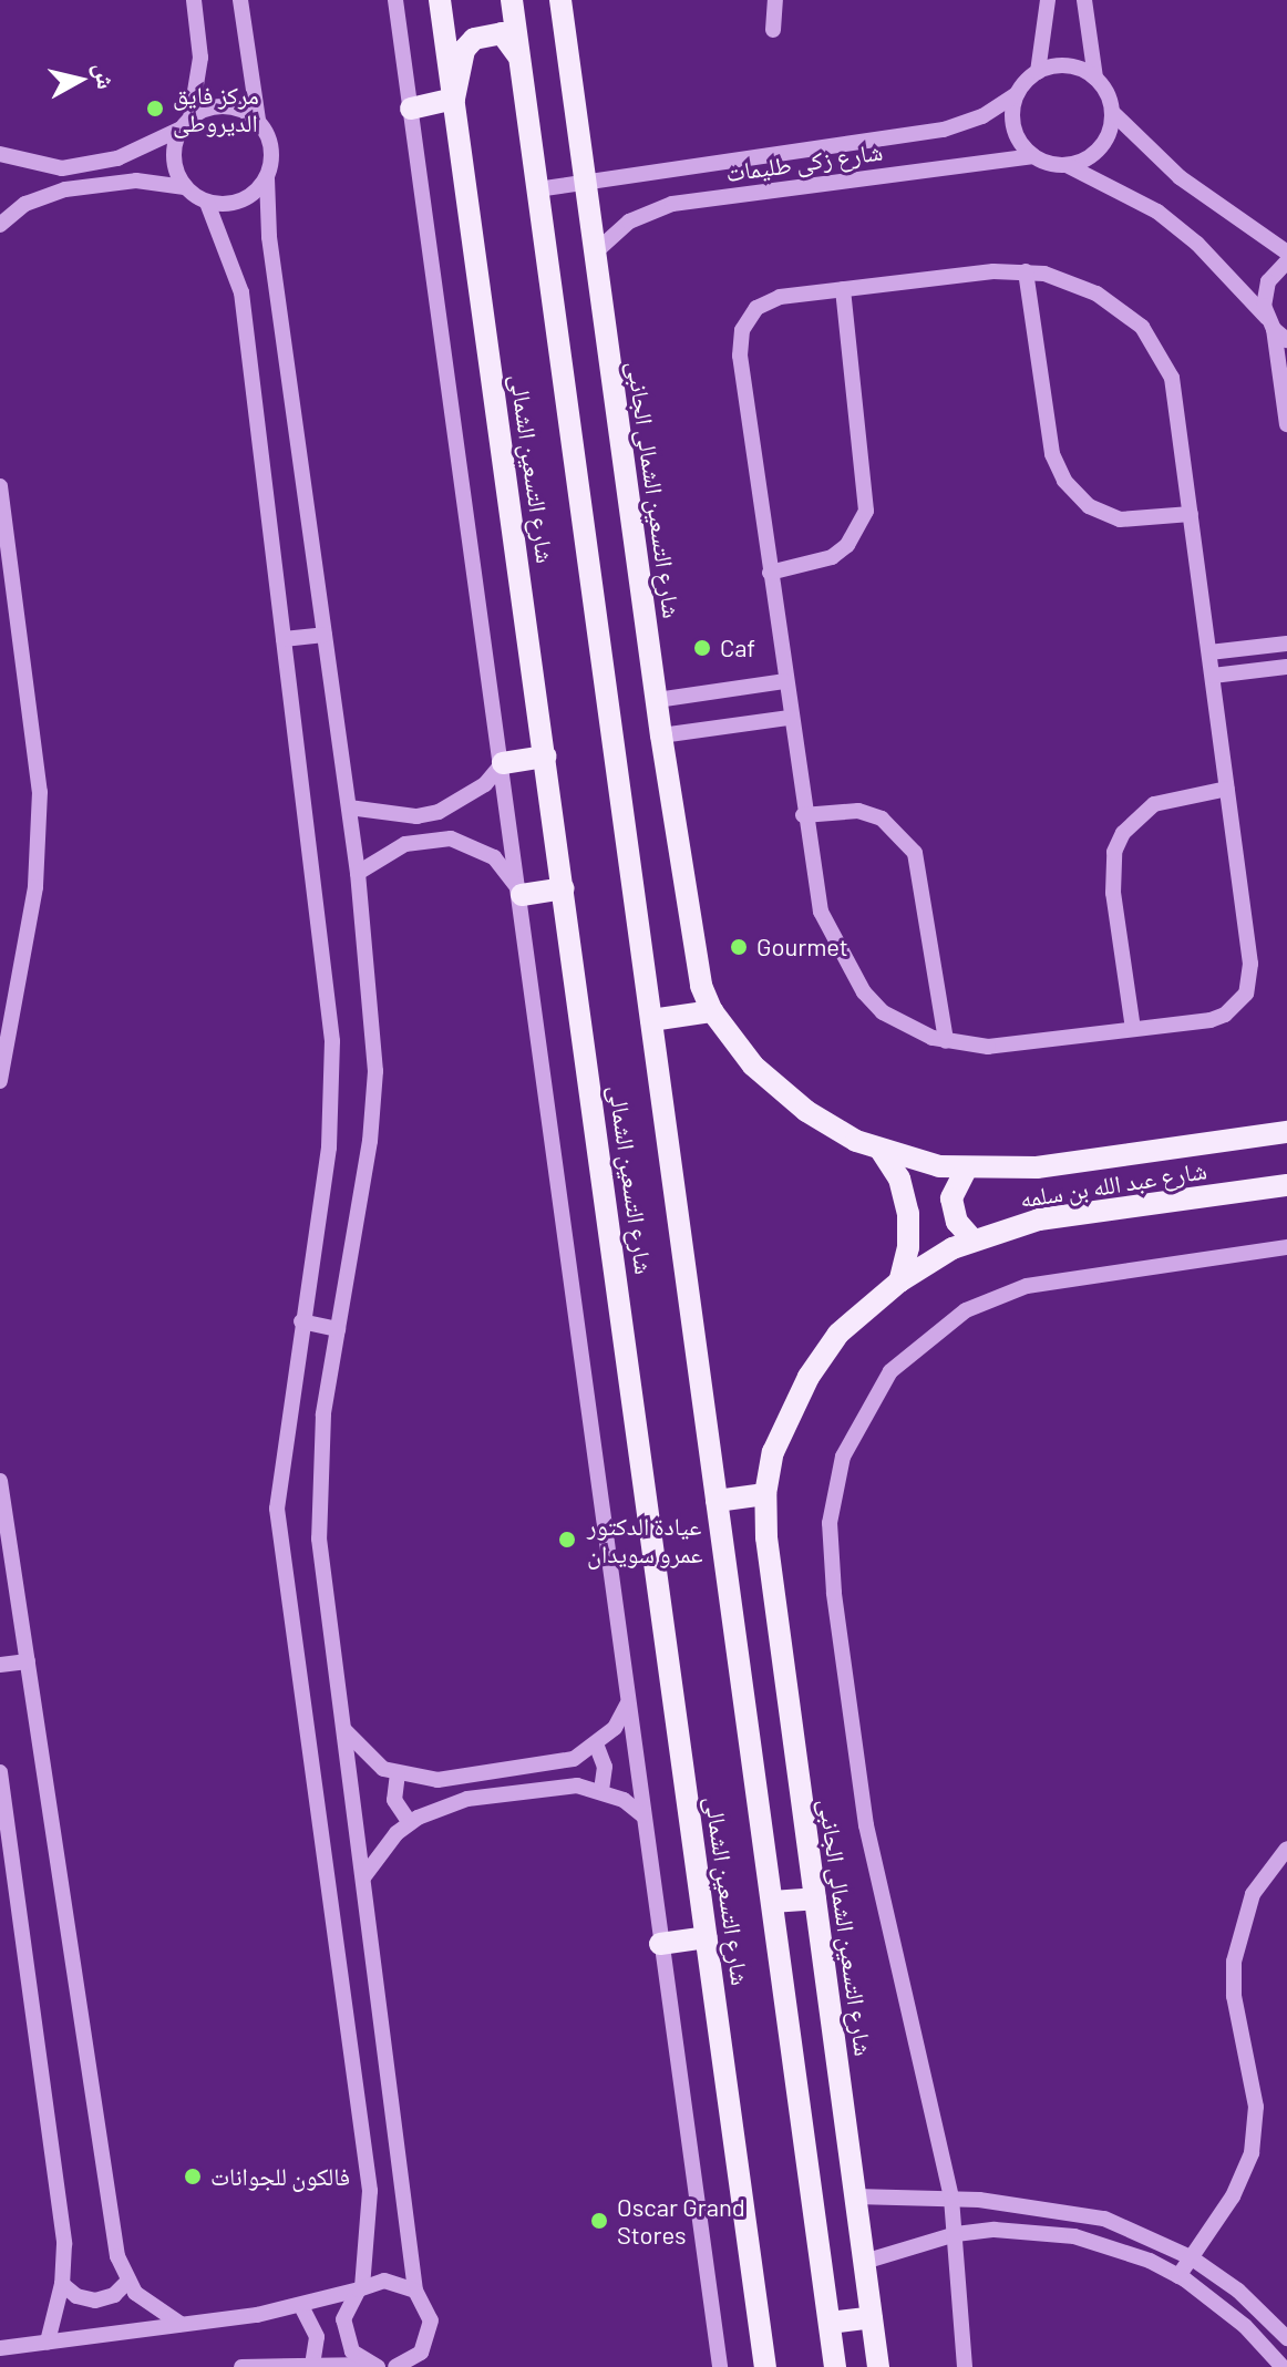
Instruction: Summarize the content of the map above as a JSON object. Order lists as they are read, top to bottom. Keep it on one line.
{"streets":{"main road":["شارع التسعين الشمالى","شارع التسعين الشمالى الجانبى","شارع عبد الله بن سلمه"],"street":["شارع زكى طليمات"]},"crossings":[["شارع زكى طليمات","شارع التسعين الشمالى"],["شارع زكى طليمات","شارع التسعين الشمالى الجانبى"],["شارع التسعين الشمالى الجانبى","شارع عبد الله بن سلمه"]],"places":["مركز فايق الديروطى","Caf","Gourmet","عيادة الدكتور عمرو سويدان","فالكون للجوانات","Oscar Grand Stores"],"north":"right"}
